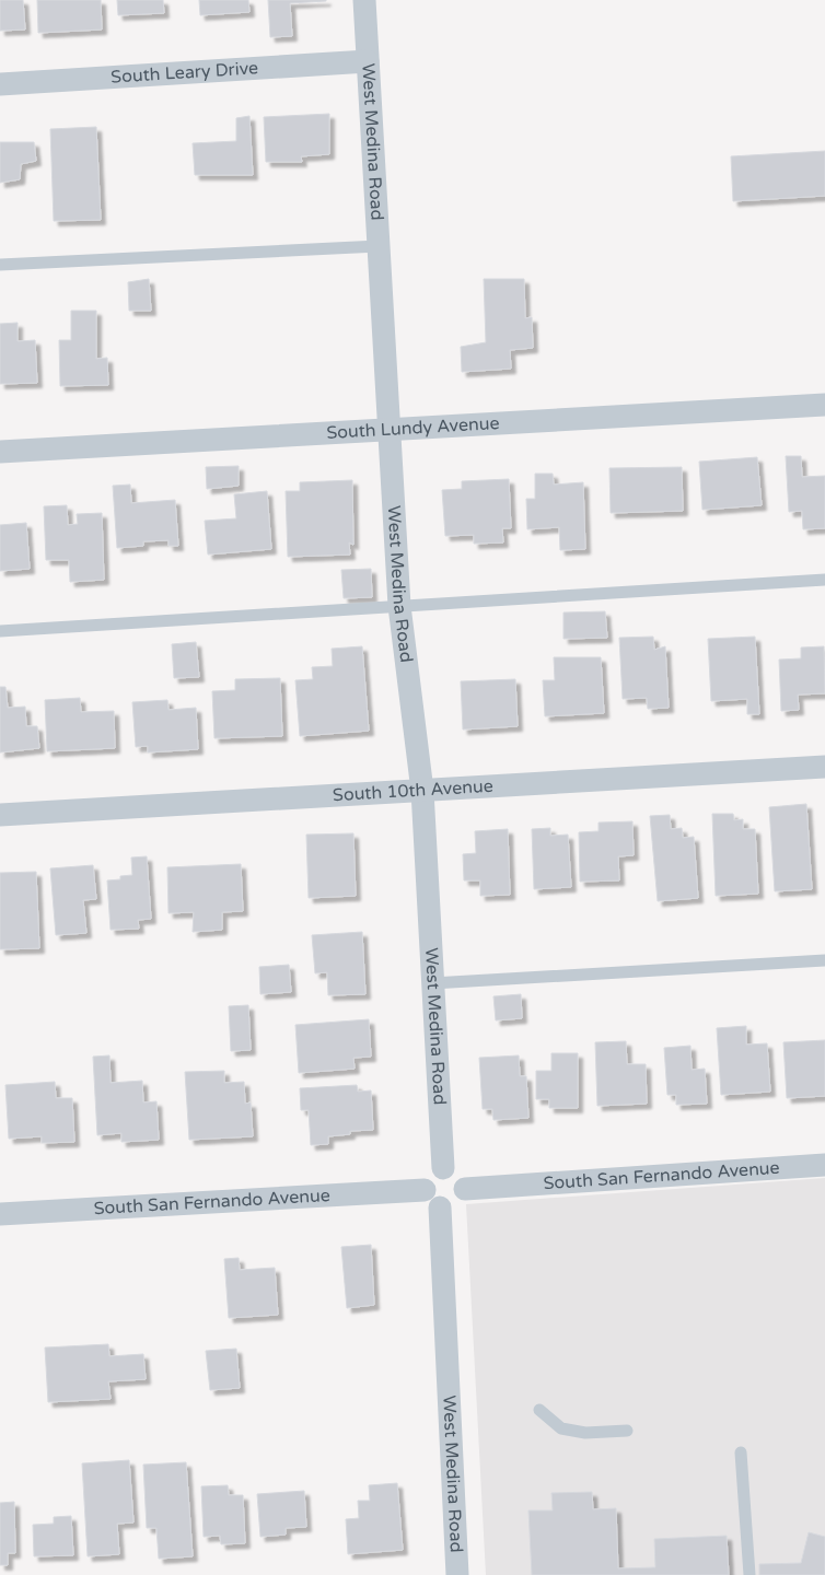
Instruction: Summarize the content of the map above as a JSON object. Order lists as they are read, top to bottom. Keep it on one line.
{"streets":{"street":["South Leary Drive","West Medina Road","South Lundy Avenue","South 10th Avenue","South San Fernando Avenue"]},"crossings":[["South Leary Drive","West Medina Road"],["West Medina Road","South Lundy Avenue"],["West Medina Road","South 10th Avenue"],["West Medina Road","South San Fernando Avenue"]]}
